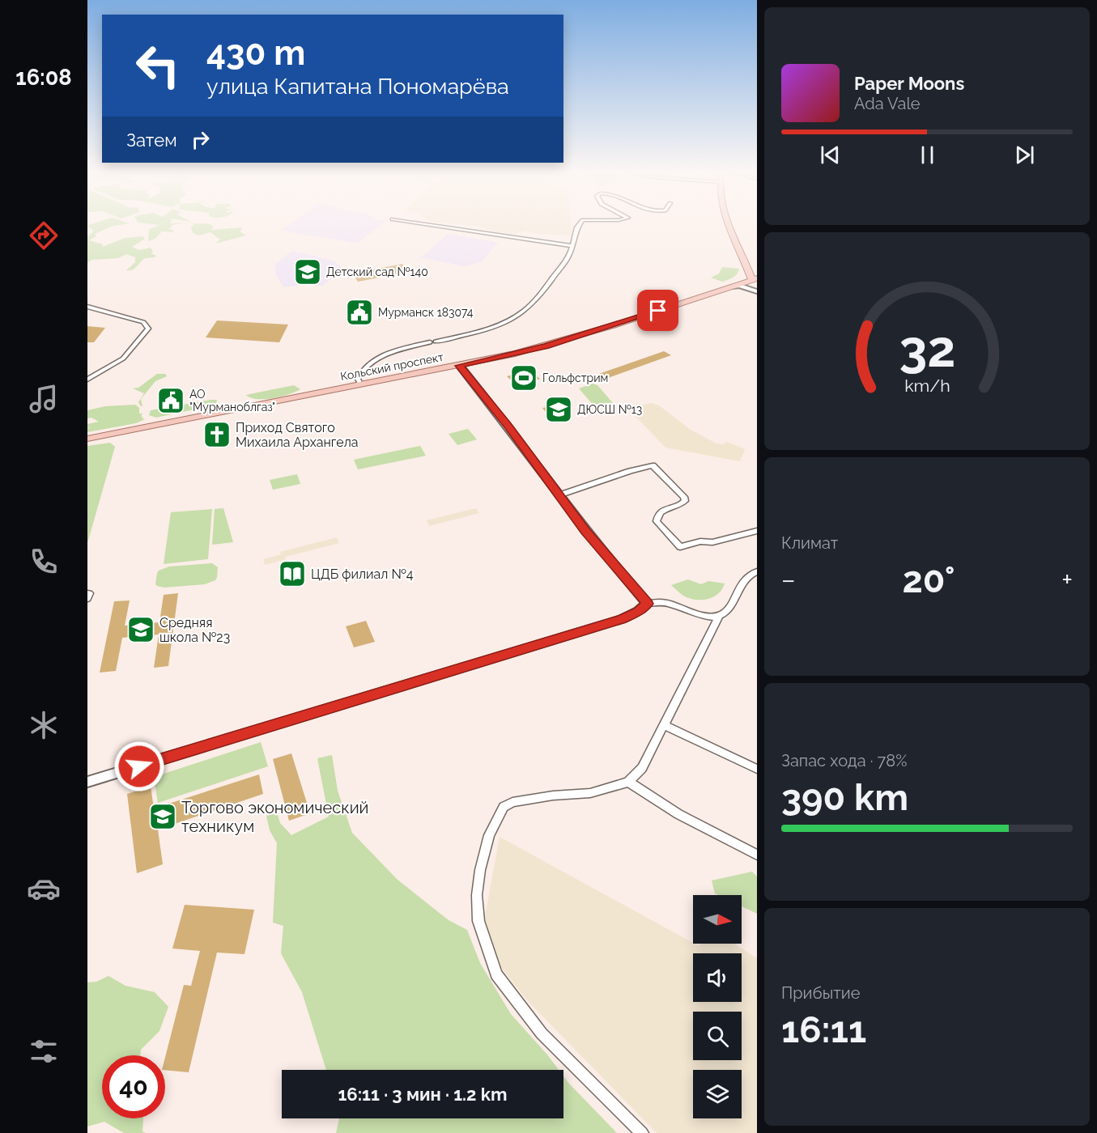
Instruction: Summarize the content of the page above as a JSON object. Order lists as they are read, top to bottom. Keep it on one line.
{"streets":{"main road":["Кольский проспект"]},"places":{"school or university":["Детский сад №140","ДЮСШ №13","Средняя школа №23","Торгово экономический техникум"],"public building":["Мурманск 183074","AO \"Мурманоблгаз\""],"sports":["Гольфстрим"],"church":["Приход Святого Михаила Архангела"],"library":["ЦДБ филиал №4"]},"north":"right","page":{"tabs":"16:08","turn":["430 m","улица Капитана Пономарёва"],"song":["Paper Moons","Ada Vale"],"then":"Затем","tile":["Климат",["Запас хода · 78%","390 km"],["Прибытие","16:11"]],"heat":["−","20°","+"],"limit":"40","trip":"16:11 · 3 мин · 1.2 km","gauge":["32","km/h"]}}
